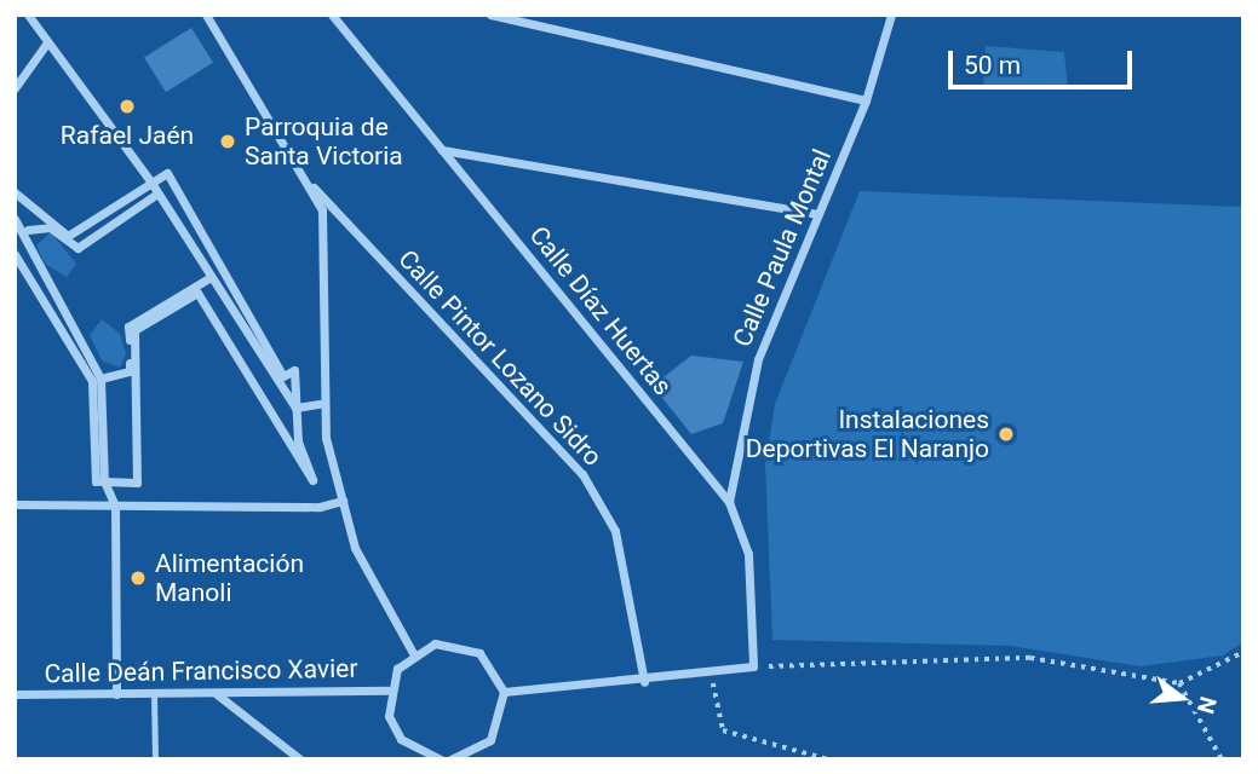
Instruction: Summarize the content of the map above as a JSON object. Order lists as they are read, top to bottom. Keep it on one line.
{"streets":{"street":["Calle Paula Montal","Calle Díaz Huertas","Calle Pintor Lozano Sidro","Calle Deán Francisco Xavier"]},"crossings":[["Calle Paula Montal","Calle Díaz Huertas"]],"places":["Rafael Jaén","Parroquia de Santa Victoria","Instalaciones Deportivas El Naranjo","Alimentación Manoli"],"scale_bar":"50 m","north":"right"}
